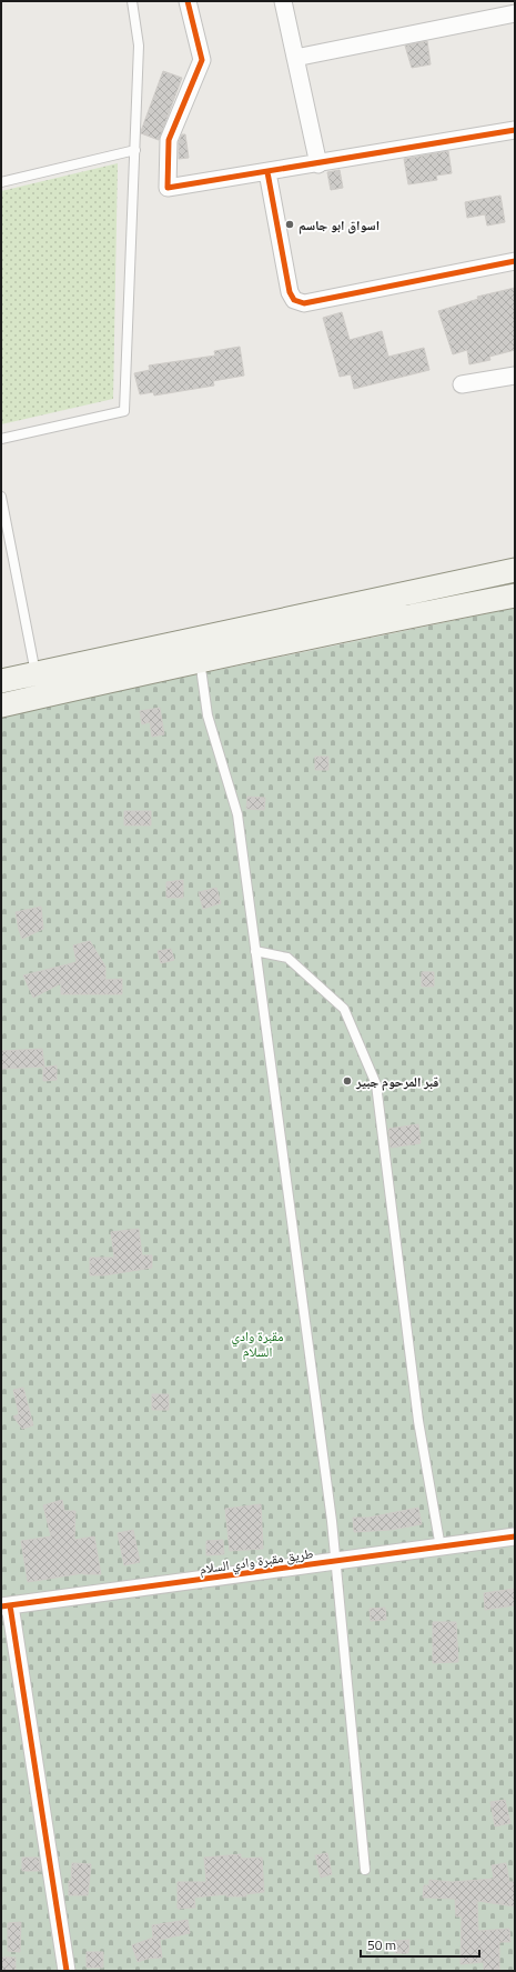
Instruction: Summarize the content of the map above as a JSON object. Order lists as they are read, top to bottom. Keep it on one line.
{"streets":{"street":["طريق مقبرة وادي السلام"]},"parks":["مقبرة وادي السلام"],"places":["اسواق ابو جاسم","قبر المرحوم جبير"],"scale_bar":"50 m"}
